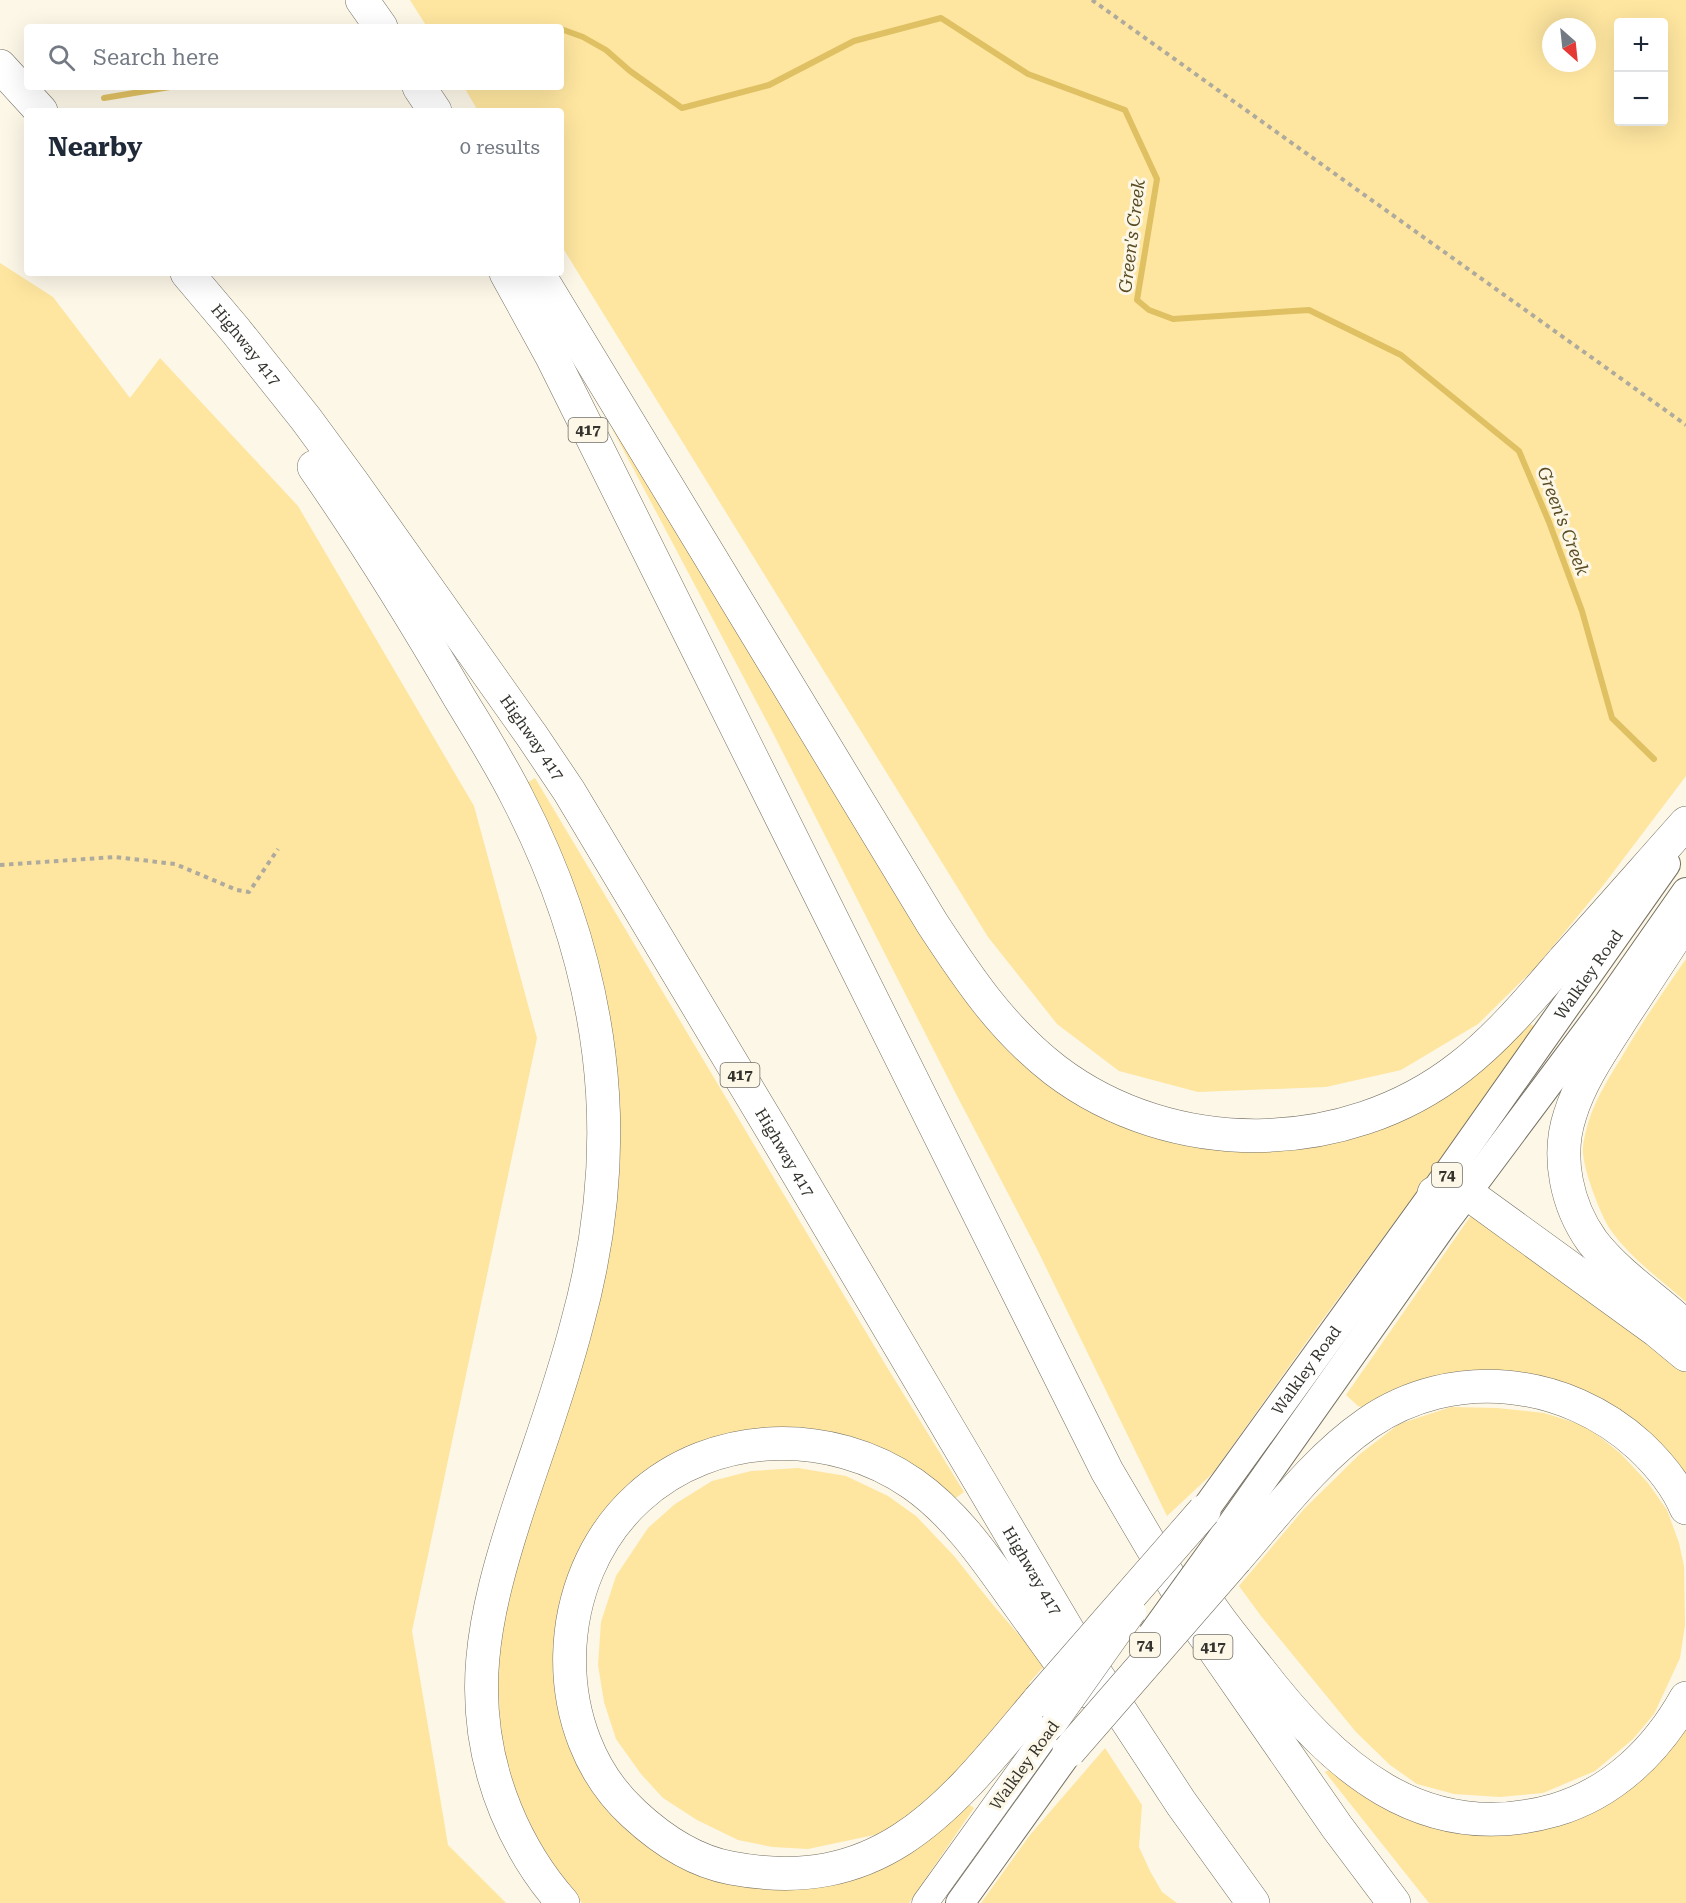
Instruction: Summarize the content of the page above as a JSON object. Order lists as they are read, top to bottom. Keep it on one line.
{"streets":{"highway":["Highway 417","417"],"main road":["Walkley Road","74"]},"water":["Green's Creek"],"north":"bottom right","page":{"map_buttons":["+","−"],"search":"Search here","heading":["Nearby","0 results"]}}
